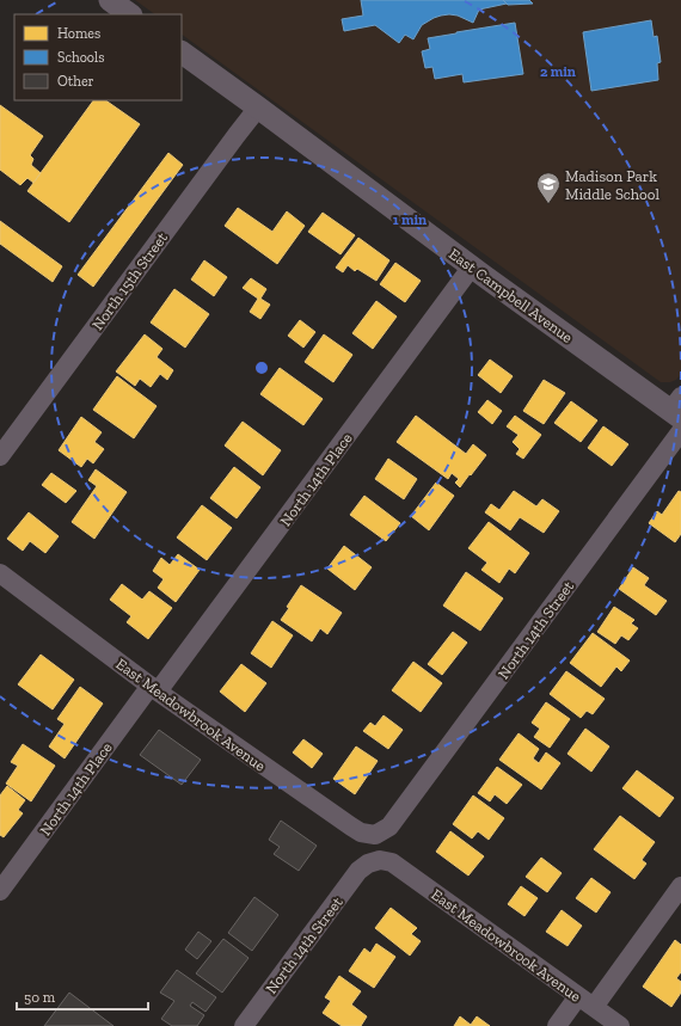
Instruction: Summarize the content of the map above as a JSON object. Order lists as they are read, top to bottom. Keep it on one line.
{"streets":{"street":["North 15th Street","East Campbell Avenue","North 14th Place","North 14th Street","East Meadowbrook Avenue"]},"crossings":[["North 15th Street","East Campbell Avenue"],["East Campbell Avenue","North 14th Place"],["North 14th Place","East Meadowbrook Avenue"],["North 14th Street","East Meadowbrook Avenue"]],"places":{"school or university":["Madison Park Middle School"]},"legend":["Homes","Schools","Other"],"scale_bar":"50 m","rings":["2 min","1 min"]}
